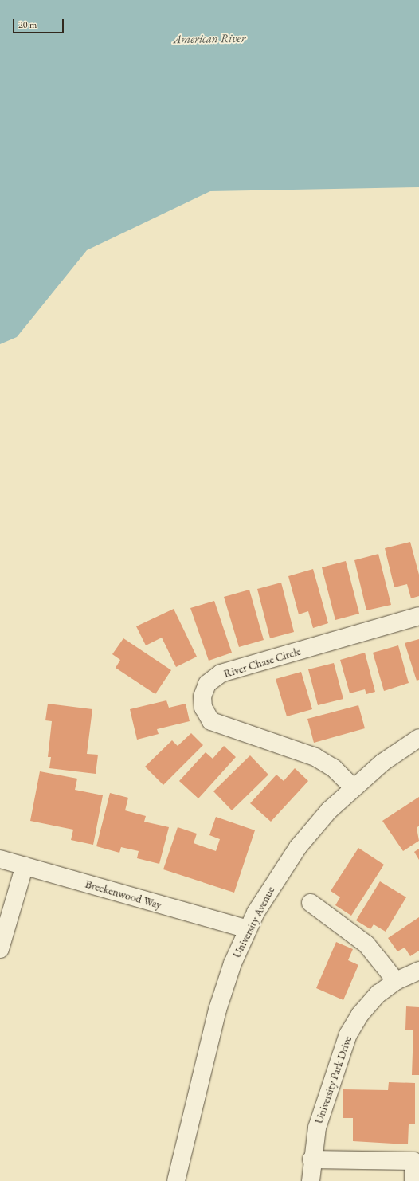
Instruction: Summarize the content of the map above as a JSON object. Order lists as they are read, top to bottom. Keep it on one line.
{"streets":{"street":["River Chase Circle","Breckenwood Way","University Avenue","University Park Drive"]},"crossings":[["River Chase Circle","University Avenue"],["Breckenwood Way","University Avenue"]],"water":["American River"],"scale_bar":"20 m"}
